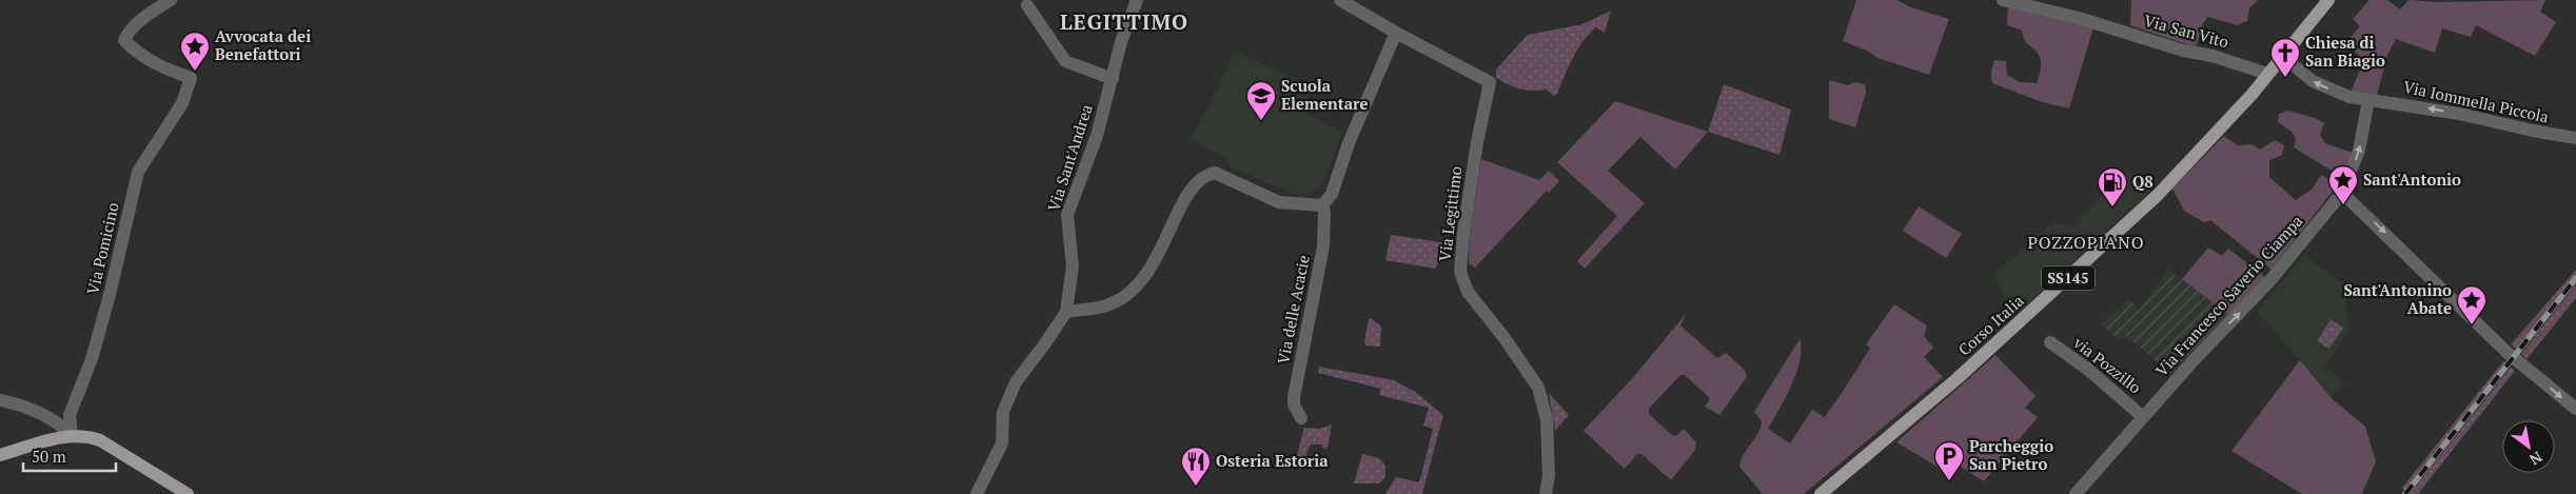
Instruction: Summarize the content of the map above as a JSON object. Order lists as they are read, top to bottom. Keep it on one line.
{"streets":{"main road":["SS145","Corso Italia"],"street":["Via San Vito","Via Iommella Piccola","Via Sant'Andrea","Via Legittimo","Via Pomicino","Via Francesco Saverio Ciampa","Via delle Acacie","via Pozzillo"]},"crossings":[["Via San Vito","Corso Italia"],["Via Iommella Piccola","Via Francesco Saverio Ciampa"],["Via Francesco Saverio Ciampa","via Pozzillo"]],"one_way":["Via Iommella Piccola","Via Francesco Saverio Ciampa"],"districts":["LEGITTIMO","POZZOPIANO"],"places":{"place":["Avvocata dei Benefattori","Sant'Antonio","Sant'Antonino Abate"],"church":["Chiesa di San Biagio"],"school or university":["Scuola Elementare"],"fuel station":["Q8"],"parking":["Parcheggio San Pietro"],"restaurant":["Osteria Estoria"]},"scale_bar":"50 m","north":"bottom right"}
